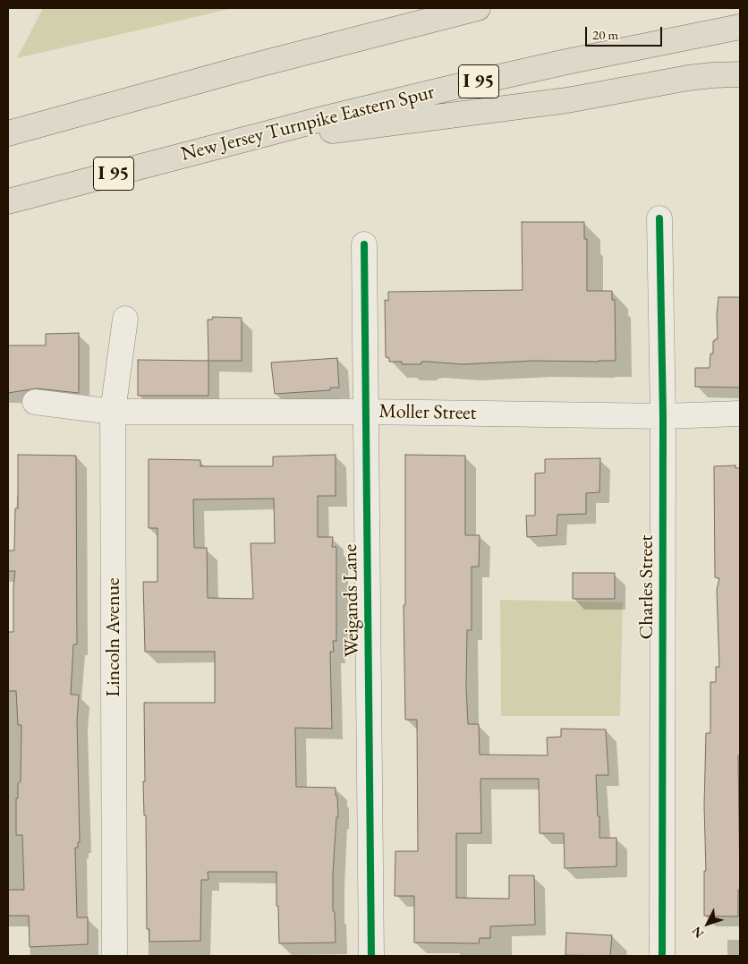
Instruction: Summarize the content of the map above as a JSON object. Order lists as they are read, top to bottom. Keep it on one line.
{"streets":{"highway":["I 95","New Jersey Turnpike Eastern Spur"],"street":["Moller Street","Charles Street","Weigands Lane","Lincoln Avenue"]},"crossings":[["Moller Street","Charles Street"],["Moller Street","Weigands Lane"],["Moller Street","Lincoln Avenue"]],"scale_bar":"20 m","north":"bottom left"}
